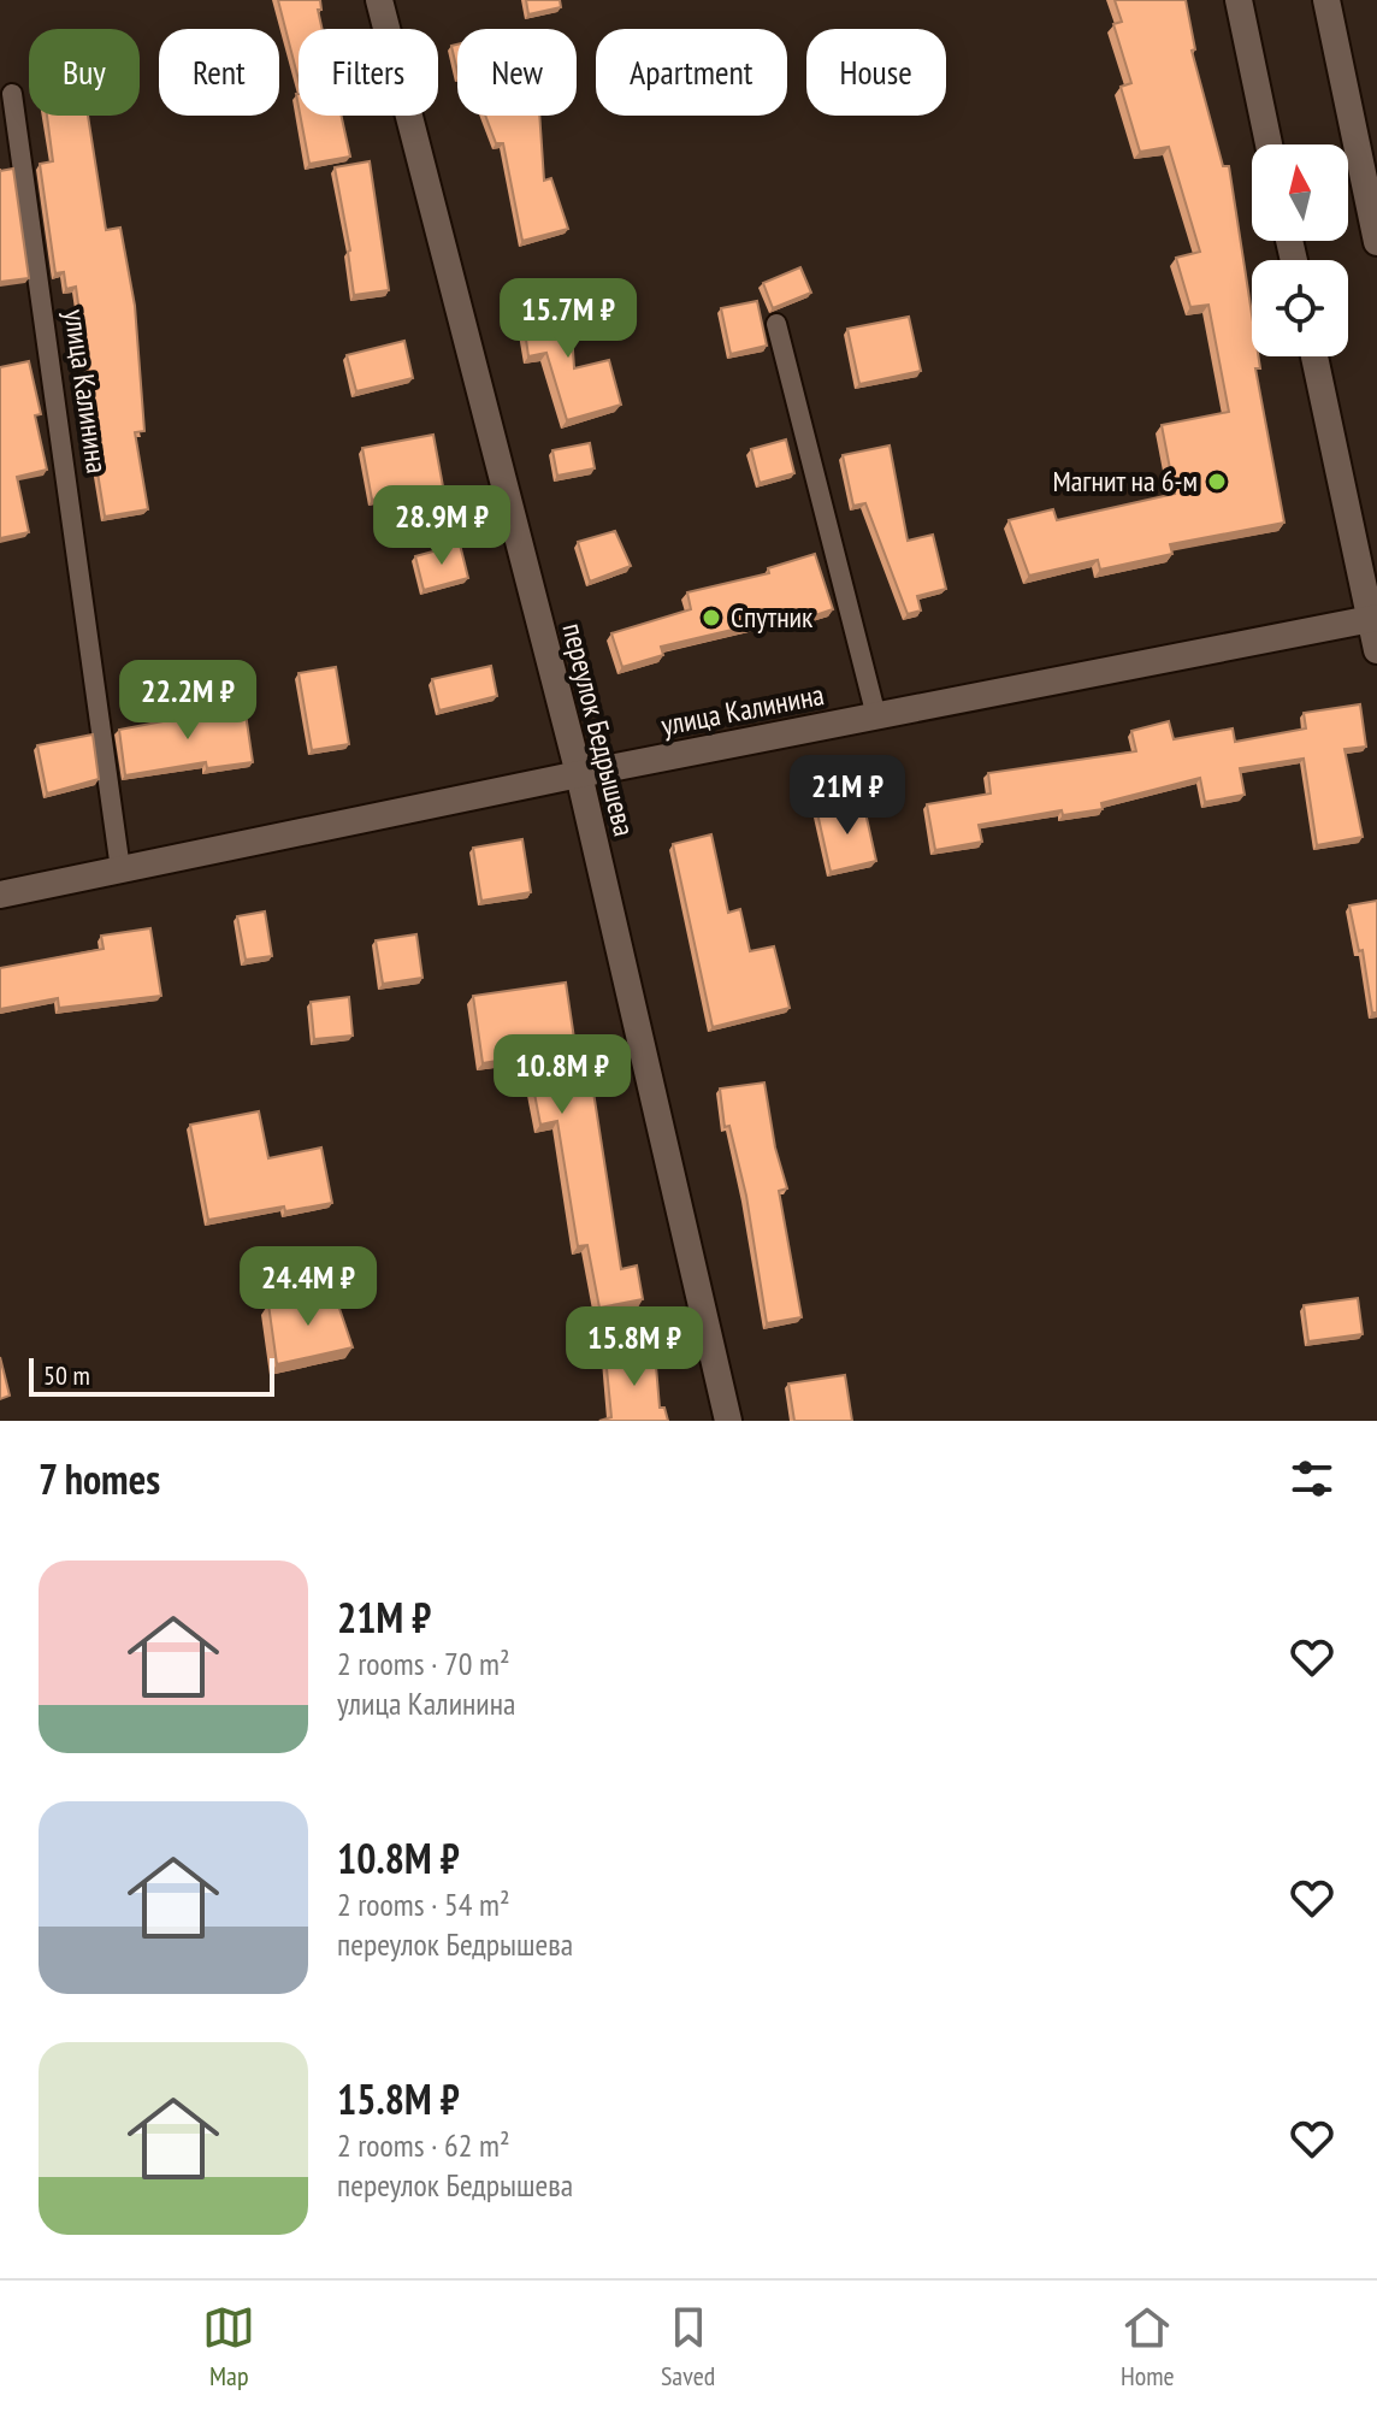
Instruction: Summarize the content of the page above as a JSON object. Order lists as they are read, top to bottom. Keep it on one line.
{"streets":{"street":["улица Калинина","переулок Бедрышева"]},"crossings":[["улица Калинина","переулок Бедрышева"]],"places":["Магнит на 6-м","Спутник"],"scale_bar":"50 m","north":"top","page":{"chip":["Buy","Rent","Filters","New","Apartment","House"],"price":["15.7M ₽","28.9M ₽","22.2M ₽","21M ₽","10.8M ₽","24.4M ₽","15.8M ₽"],"scale":"50 m","heading":"7 homes","list":[{"name":"21M ₽","note":"2 rooms · 70 m² · улица Калинина"},{"name":"10.8M ₽","note":"2 rooms · 54 m² · переулок Бедрышева"},{"name":"15.8M ₽","note":"2 rooms · 62 m² · переулок Бедрышева"}],"tabs":["Map","Saved","Home"]}}
